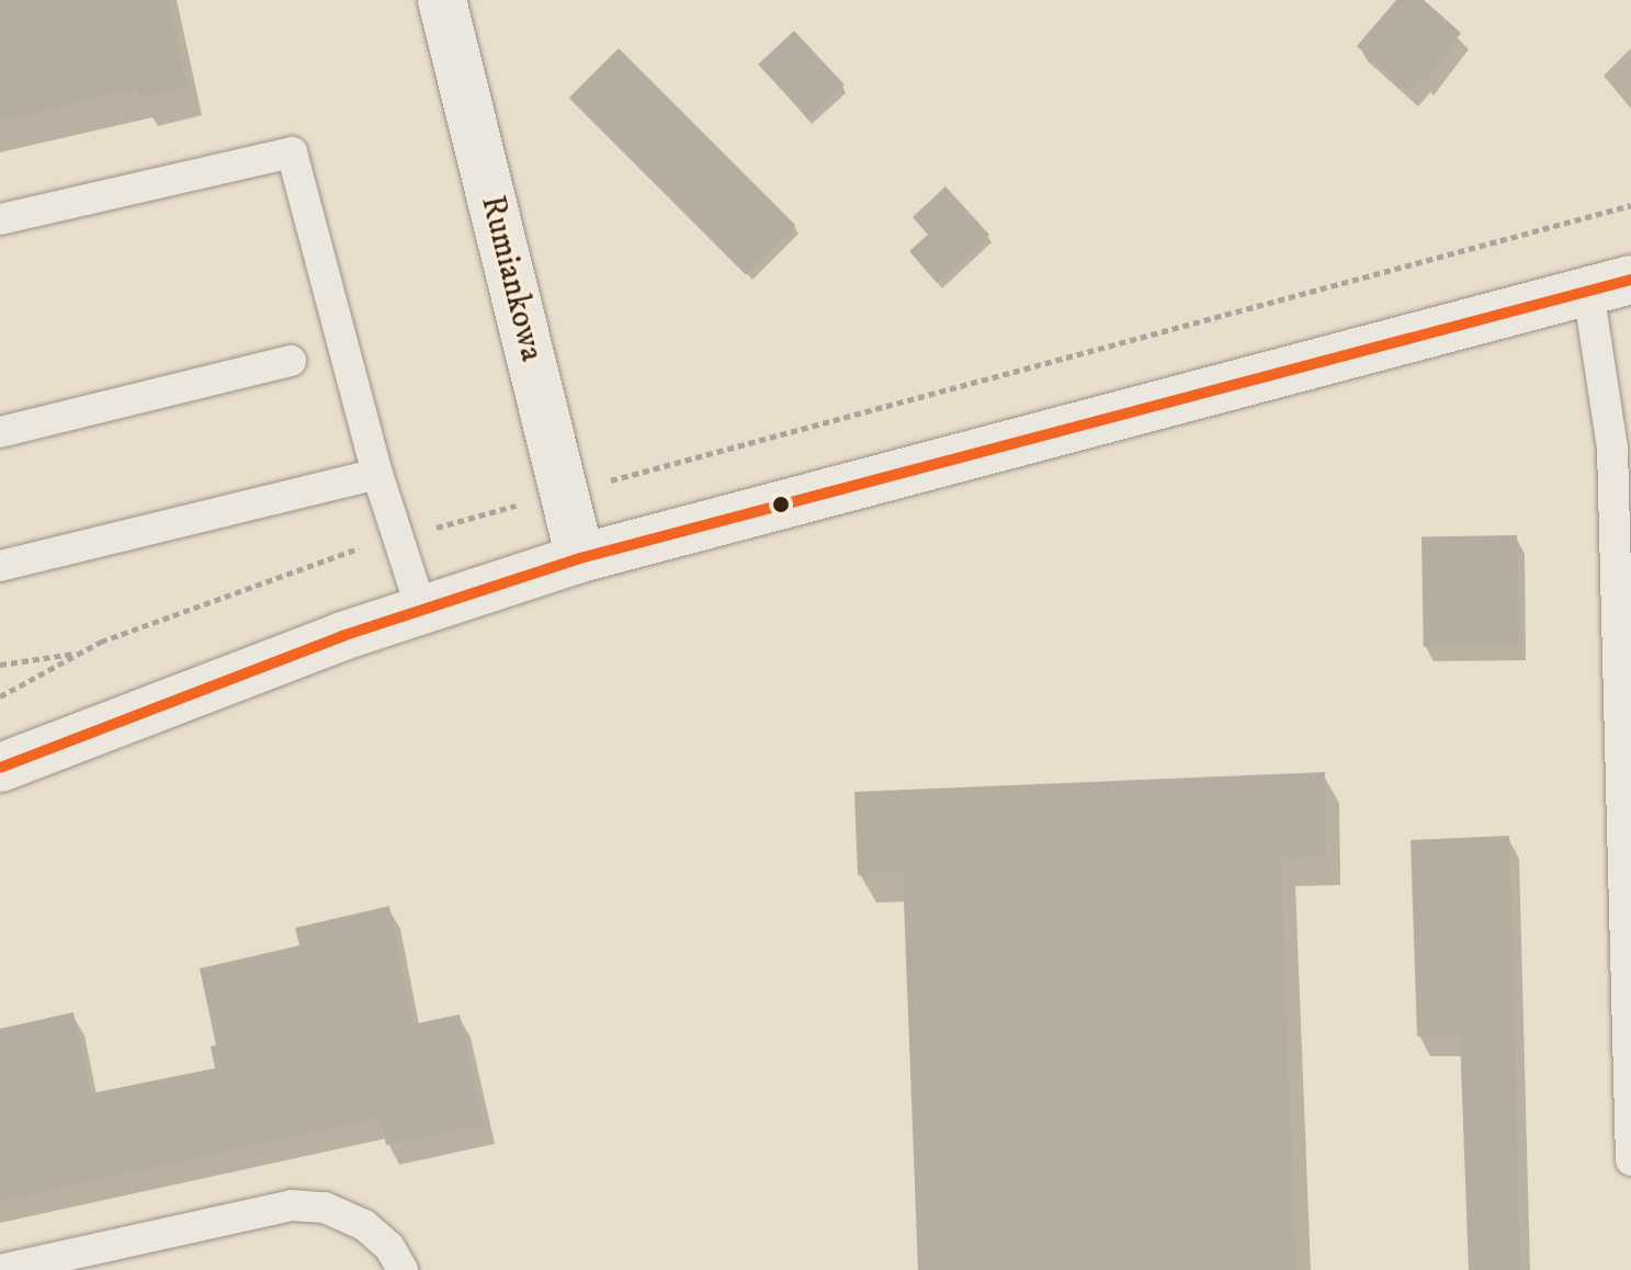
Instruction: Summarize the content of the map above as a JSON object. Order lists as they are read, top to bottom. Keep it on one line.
{"streets":{"main road":["Rumiankowa"]}}
